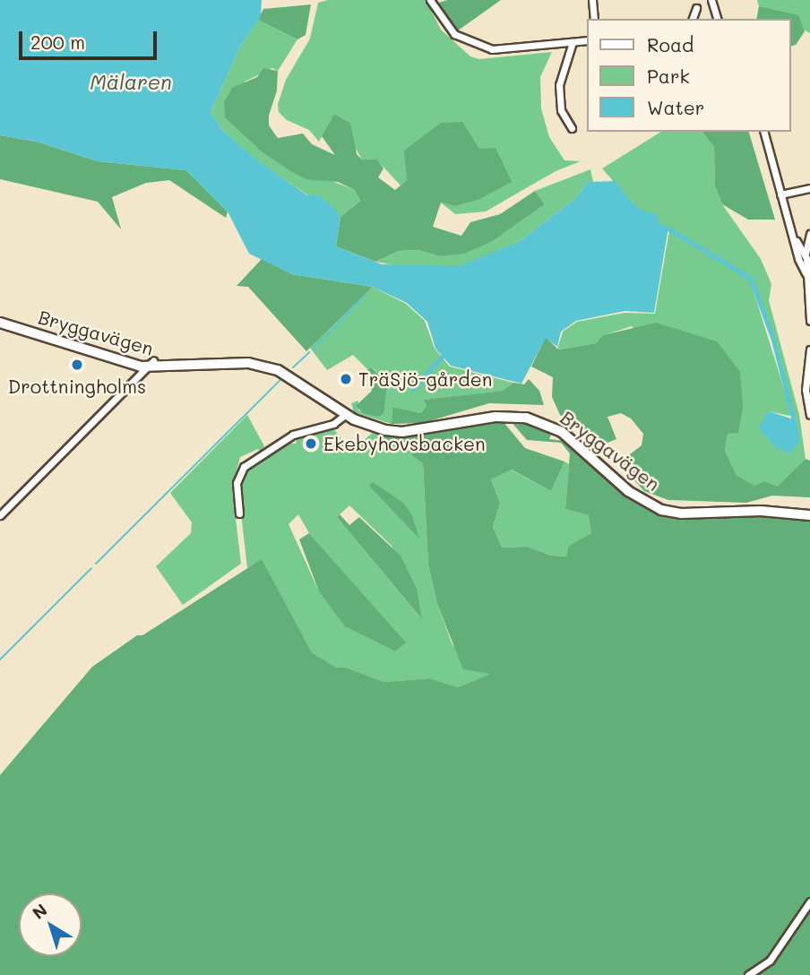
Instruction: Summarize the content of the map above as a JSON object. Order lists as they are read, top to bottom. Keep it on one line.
{"streets":{"main road":["Bryggavägen"]},"water":["Mälaren"],"places":["Drottningholms","TräSjö-gården","Ekebyhovsbacken"],"legend":["Road","Park","Water"],"scale_bar":"200 m","north":"top left"}
